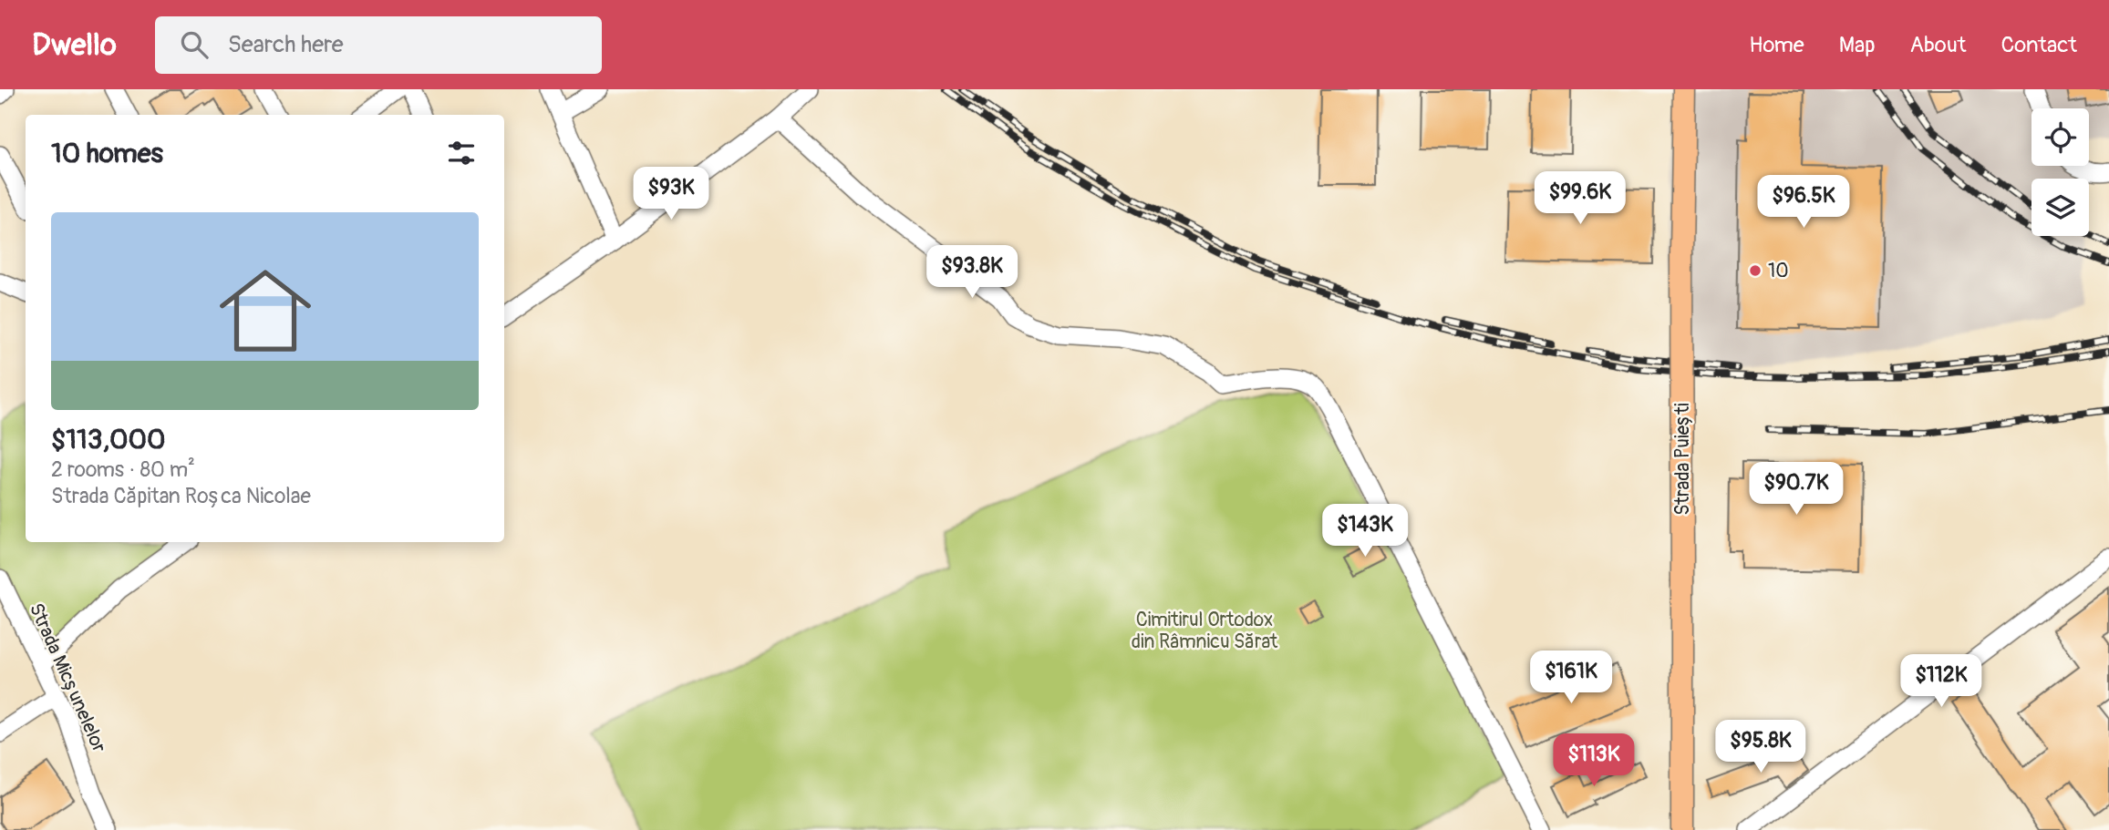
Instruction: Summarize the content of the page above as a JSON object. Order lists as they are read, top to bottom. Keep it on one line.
{"streets":{"main road":["Strada Puiești"],"street":["Strada Micșunelelor"]},"parks":["Cimitirul Ortodox din Râmnicu Sărat"],"places":["10"],"page":{"header":"Dwello","search":"Search here","nav":["Home","Map","About","Contact"],"heading":"10 homes","price":["$93K","$99.6K","$96.5K","$93.8K","$90.7K","$143K","$161K","$112K","$95.8K","$113K"],"list":[{"name":"$113,000","note":"2 rooms · 80 m² · Strada Căpitan Roșca Nicolae"}]}}
